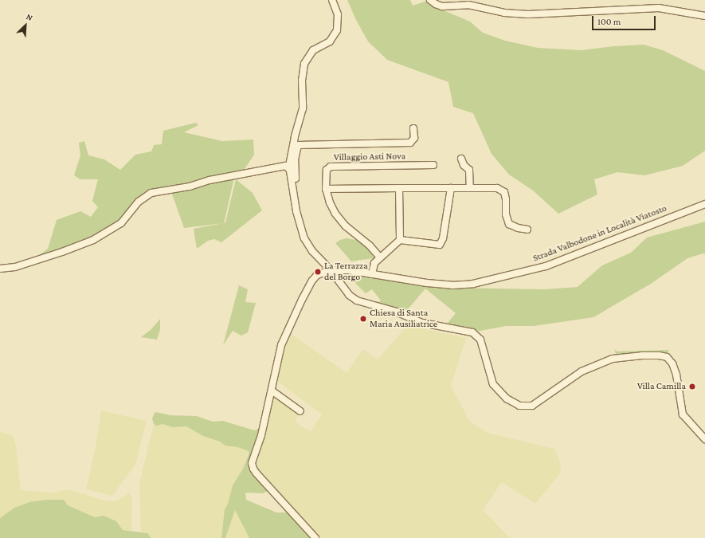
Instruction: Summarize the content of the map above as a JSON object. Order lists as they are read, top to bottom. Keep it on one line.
{"streets":{"street":["Villaggio Asti Nova","Strada Valbodone in Località Viatosto"]},"places":["La Terrazza del Borgo","Chiesa di Santa Maria Ausiliatrice","Villa Camilla"],"scale_bar":"100 m","north":"top right"}
